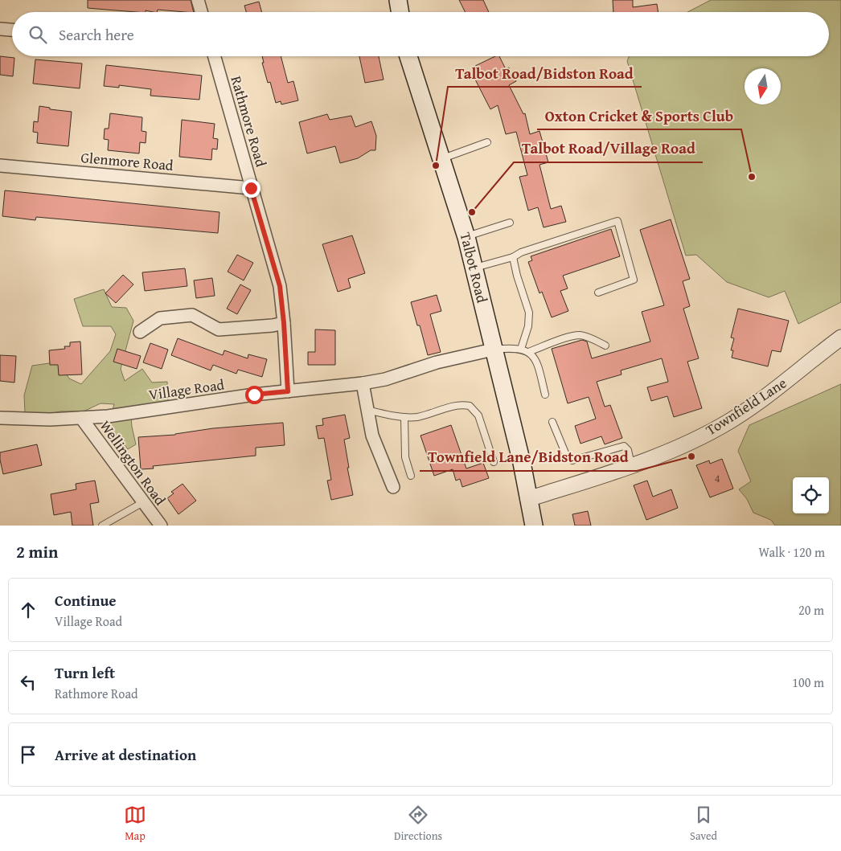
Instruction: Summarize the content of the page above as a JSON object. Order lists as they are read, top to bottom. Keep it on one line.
{"streets":{"main road":["Talbot Road"],"street":["Rathmore Road","Glenmore Road","Village Road","Townfield Lane","Wellington Road"]},"crossings":[["Rathmore Road","Glenmore Road"],["Rathmore Road","Village Road"],["Talbot Road","Village Road"],["Talbot Road","Townfield Lane"],["Village Road","Wellington Road"]],"places":["Talbot Road/Bidston Road","Oxton Cricket & Sports Club","Talbot Road/Village Road","Townfield Lane/Bidston Road"],"house_numbers":["4"],"north":"bottom","page":{"search":"Search here","heading":["2 min","Walk · 120 m"],"list":[["Continue","Village Road","20 m"],["Turn left","Rathmore Road","100 m"],"Arrive at destination"],"nav":["Map","Directions","Saved"]}}
